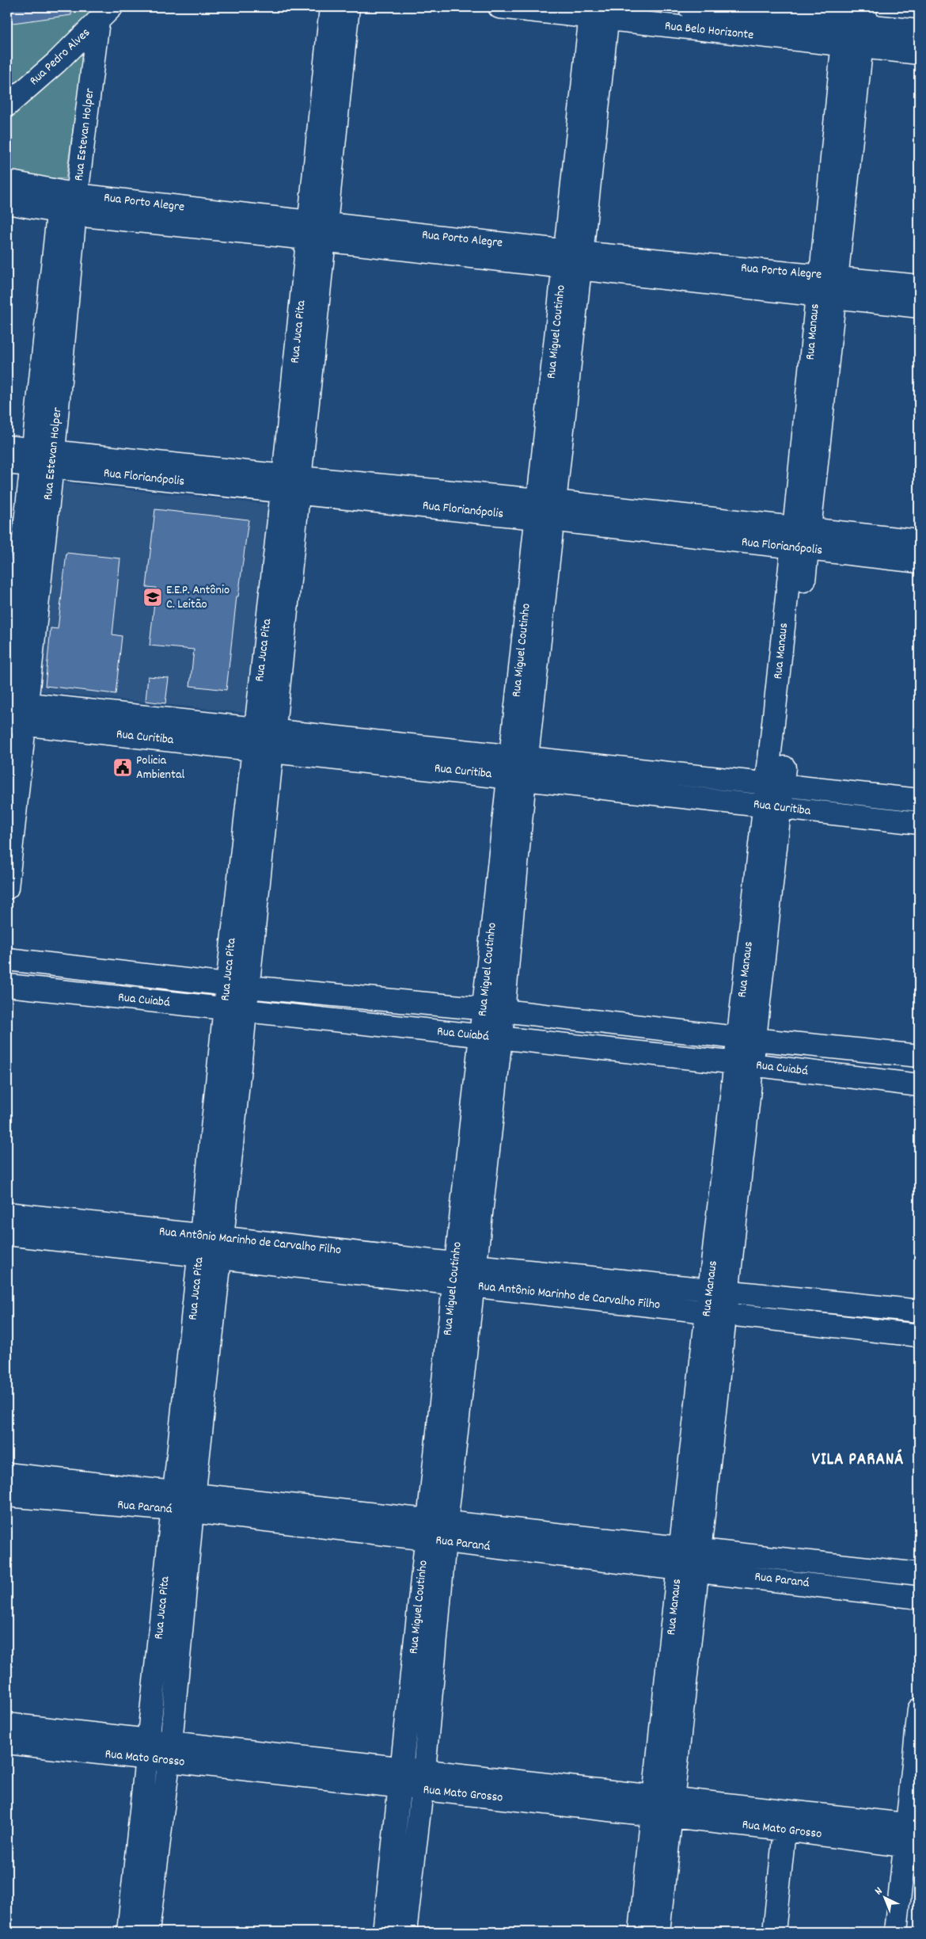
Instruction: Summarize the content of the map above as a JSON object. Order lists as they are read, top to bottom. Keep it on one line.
{"streets":{"street":["Rua Belo Horizonte","Rua Pedro Alves","Rua Estevan Holper","Rua Porto Alegre","Rua Juca Pita","Rua Miguel Coutinho","Rua Manaus","Rua Florianópolis","Rua Curitiba","Rua Cuiabá","Rua Antônio Marinho de Carvalho Filho","Rua Paraná","Rua Mato Grosso"]},"crossings":[["Rua Belo Horizonte","Rua Miguel Coutinho"],["Rua Belo Horizonte","Rua Manaus"],["Rua Pedro Alves","Rua Estevan Holper"],["Rua Estevan Holper","Rua Porto Alegre"],["Rua Estevan Holper","Rua Florianópolis"],["Rua Estevan Holper","Rua Curitiba"],["Rua Porto Alegre","Rua Juca Pita"],["Rua Porto Alegre","Rua Miguel Coutinho"],["Rua Porto Alegre","Rua Manaus"],["Rua Juca Pita","Rua Florianópolis"],["Rua Juca Pita","Rua Curitiba"],["Rua Juca Pita","Rua Cuiabá"],["Rua Juca Pita","Rua Antônio Marinho de Carvalho Filho"],["Rua Juca Pita","Rua Paraná"],["Rua Juca Pita","Rua Mato Grosso"],["Rua Miguel Coutinho","Rua Florianópolis"],["Rua Miguel Coutinho","Rua Curitiba"],["Rua Miguel Coutinho","Rua Cuiabá"],["Rua Miguel Coutinho","Rua Antônio Marinho de Carvalho Filho"],["Rua Miguel Coutinho","Rua Paraná"],["Rua Miguel Coutinho","Rua Mato Grosso"],["Rua Manaus","Rua Florianópolis"],["Rua Manaus","Rua Curitiba"],["Rua Manaus","Rua Cuiabá"],["Rua Manaus","Rua Antônio Marinho de Carvalho Filho"],["Rua Manaus","Rua Paraná"],["Rua Manaus","Rua Mato Grosso"]],"districts":["VILA PARANÁ"],"places":{"school or university":["E.E.P. Antônio C. Leitão"],"public building":["Policia Ambiental"]},"north":"top left"}
